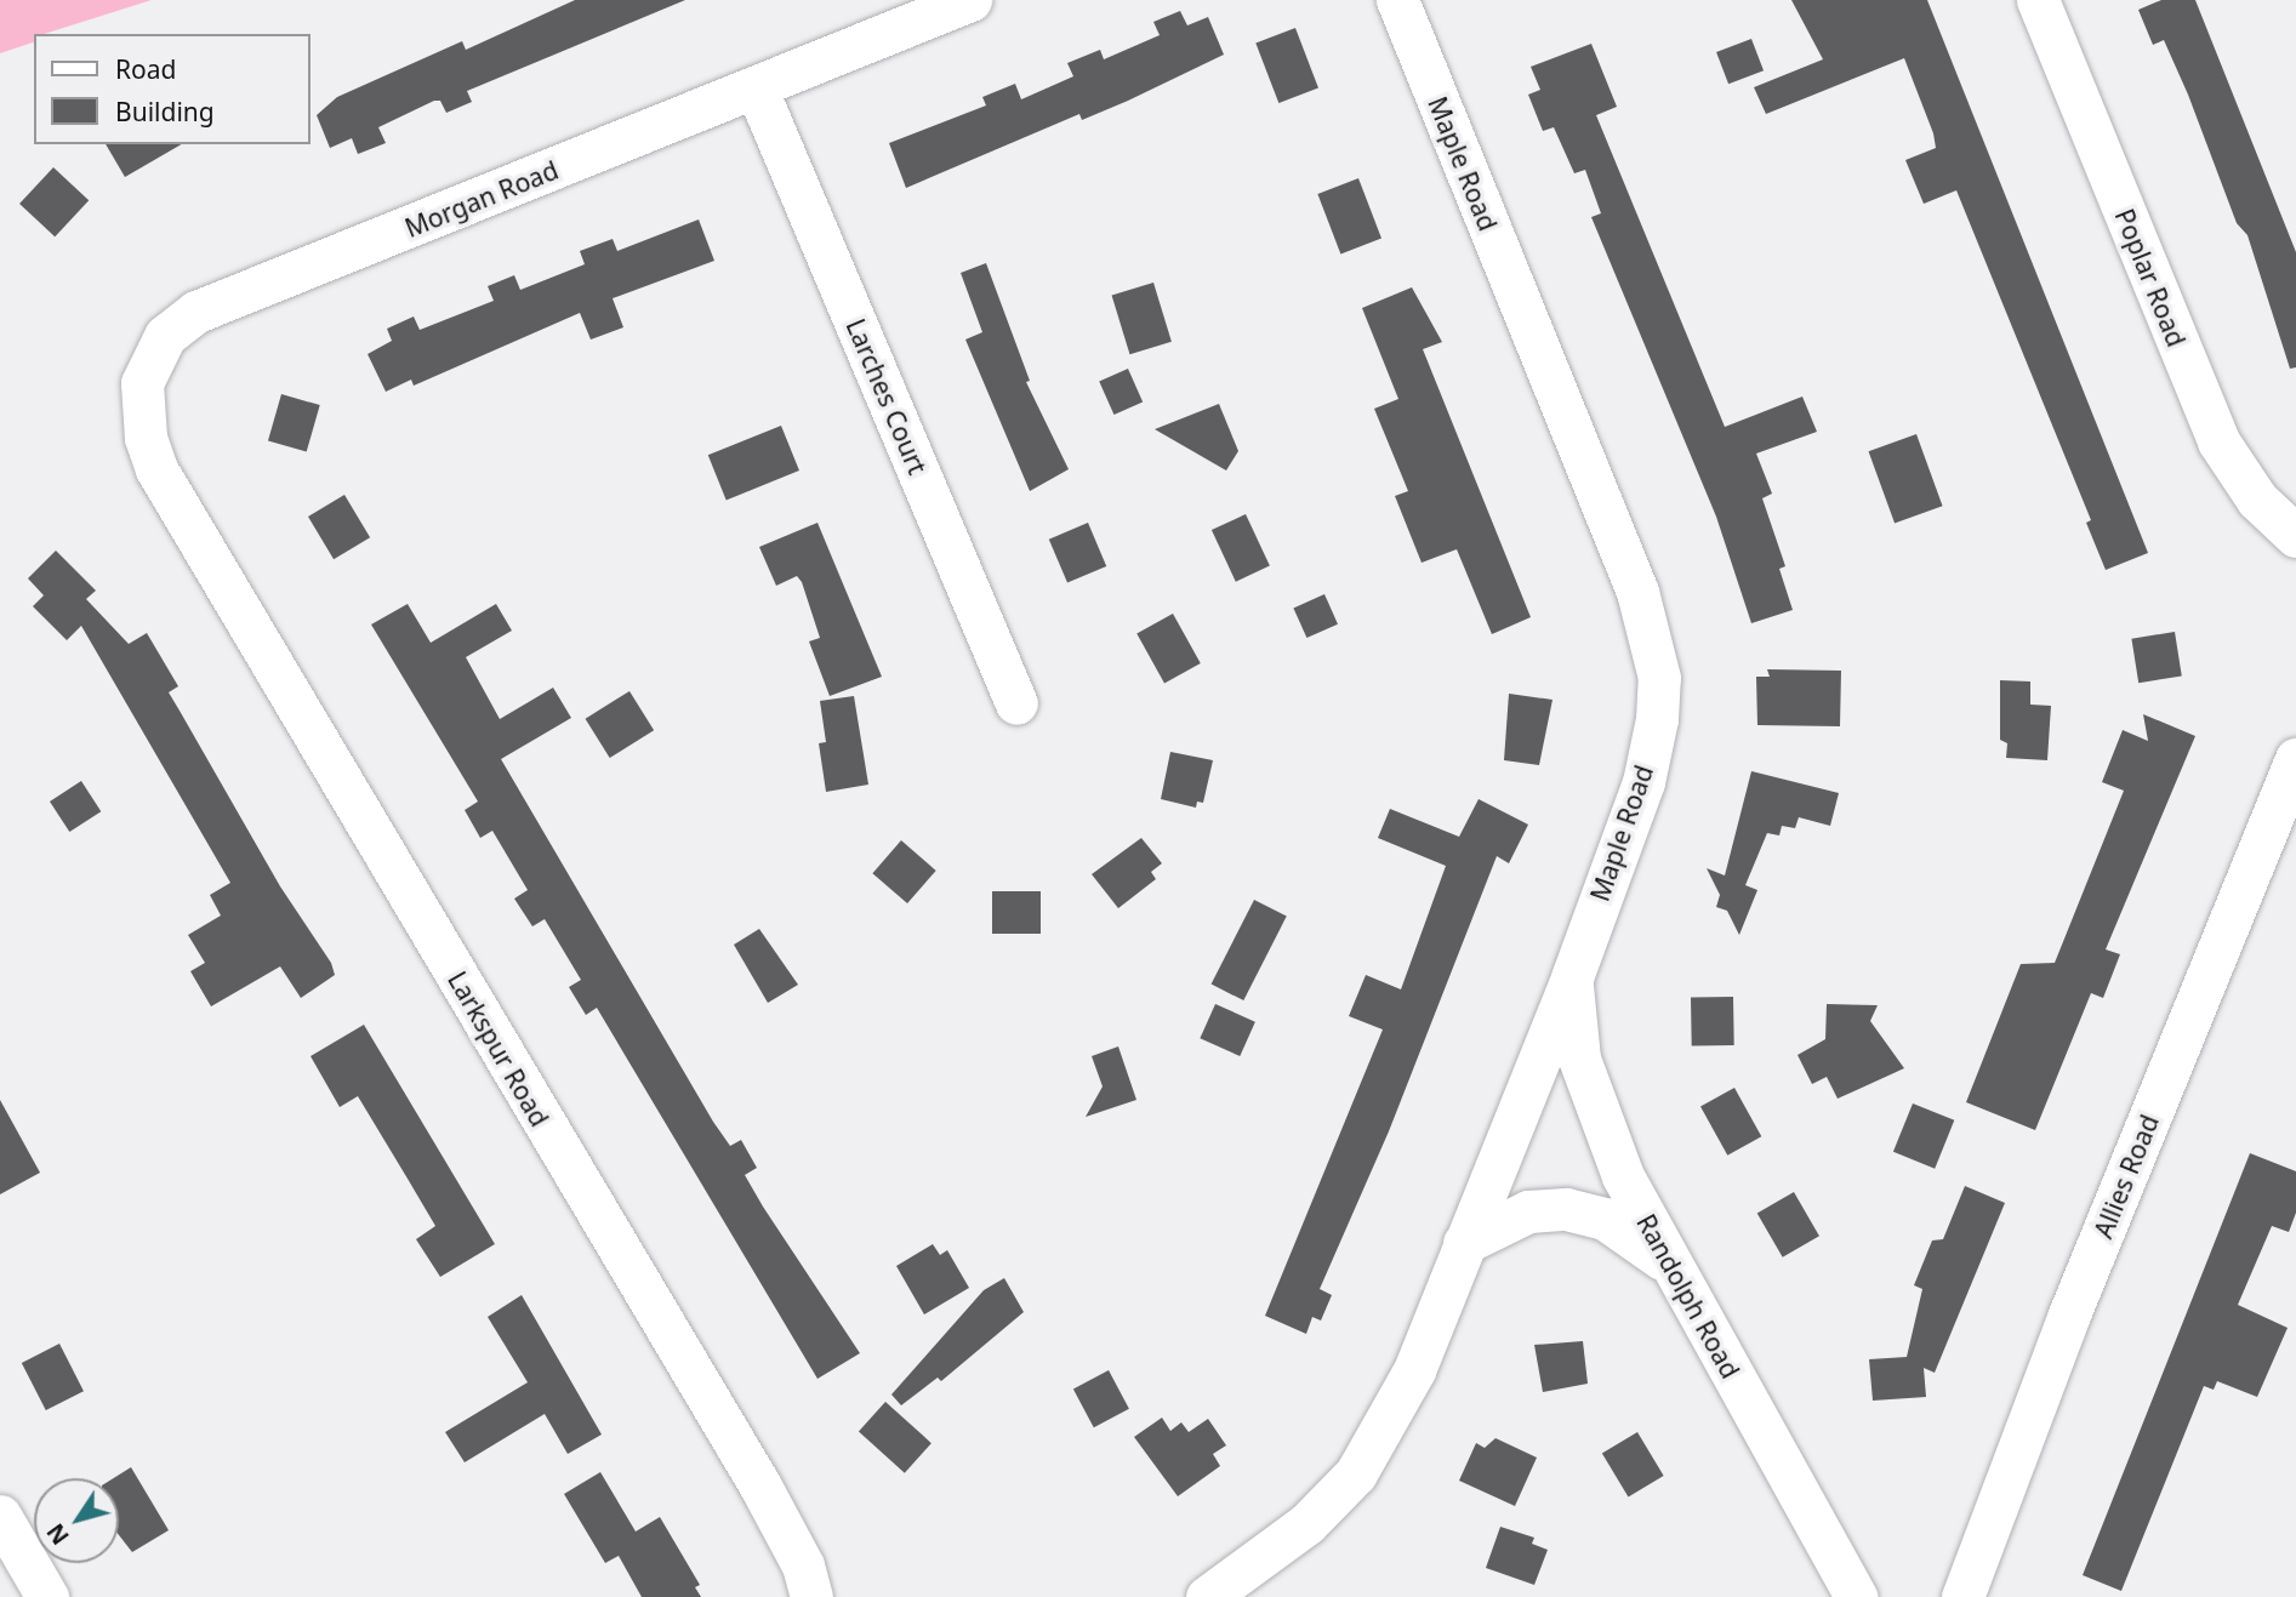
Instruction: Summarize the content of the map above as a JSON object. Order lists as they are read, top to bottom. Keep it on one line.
{"streets":{"street":["Maple Road","Morgan Road","Poplar Road","Larches Court","Larkspur Road","Allies Road","Randolph Road"]},"crossings":[["Maple Road","Randolph Road"],["Morgan Road","Larches Court"],["Morgan Road","Larkspur Road"]],"legend":["Road","Building"],"north":"bottom left"}
